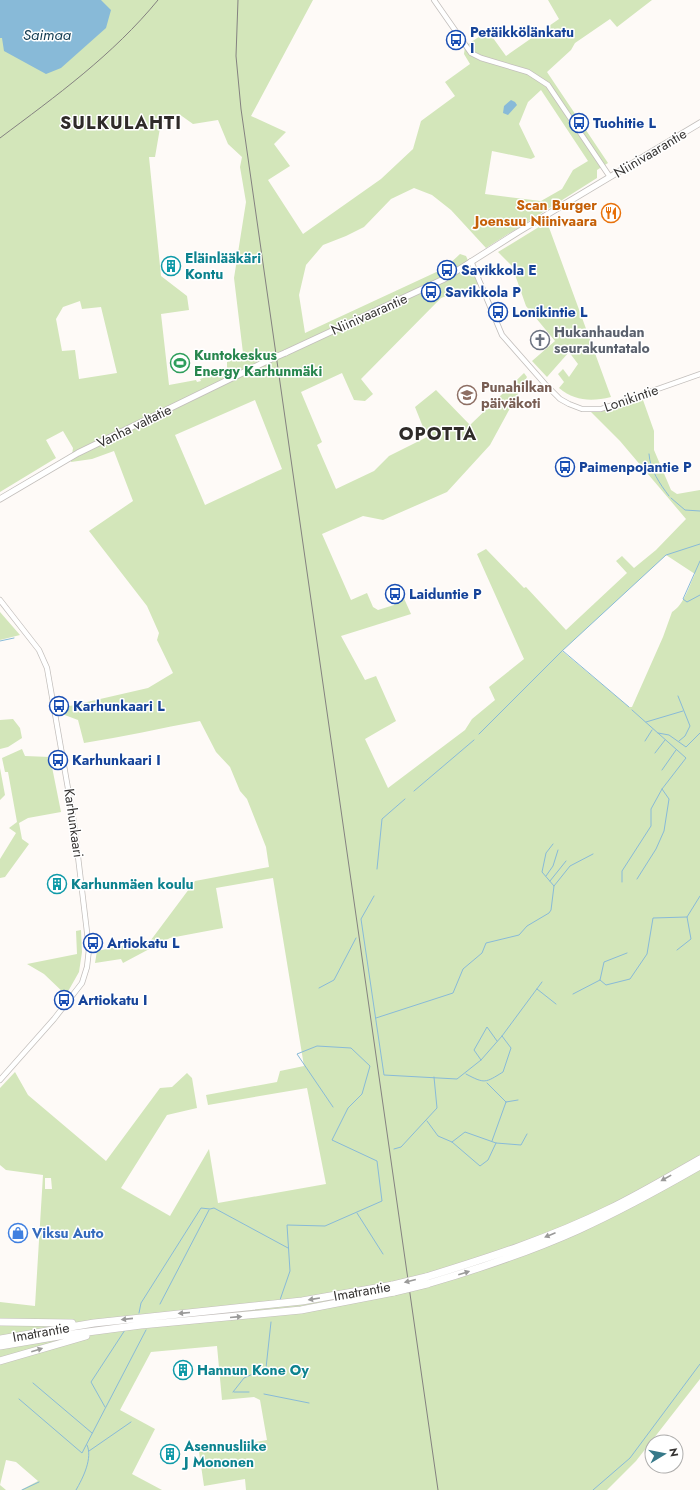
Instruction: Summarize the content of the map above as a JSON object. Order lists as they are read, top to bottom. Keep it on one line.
{"streets":{"highway":["Imatrantie"],"main road":["Niinivaarantie","Vanha valtatie"],"street":["Lonikintie","Karhunkaari"]},"crossings":[["Niinivaarantie","Lonikintie"],["Niinivaarantie","Vanha valtatie"]],"districts":["SULKULAHTI","OPOTTA"],"water":["Saimaa"],"places":{"bus stop":["Petäikkölänkatu I","Tuohitie L","Savikkola E","Savikkola P","Lonikintie L","Paimenpojantie P","Laiduntie P","Karhunkaari L","Karhunkaari I","Artiokatu L","Artiokatu I"],"restaurant":["Scan Burger Joensuu Niinivaara"],"building":["Eläinlääkäri Kontu","Karhunmäen koulu","Hannun Kone Oy","Asennusliike J Mononen"],"church":["Hukanhaudan seurakuntatalo"],"sports":["Kuntokeskus Energy Karhunmäki"],"school or university":["Punahilkan päiväkoti"],"shop":["Viksu Auto"]},"north":"right"}
